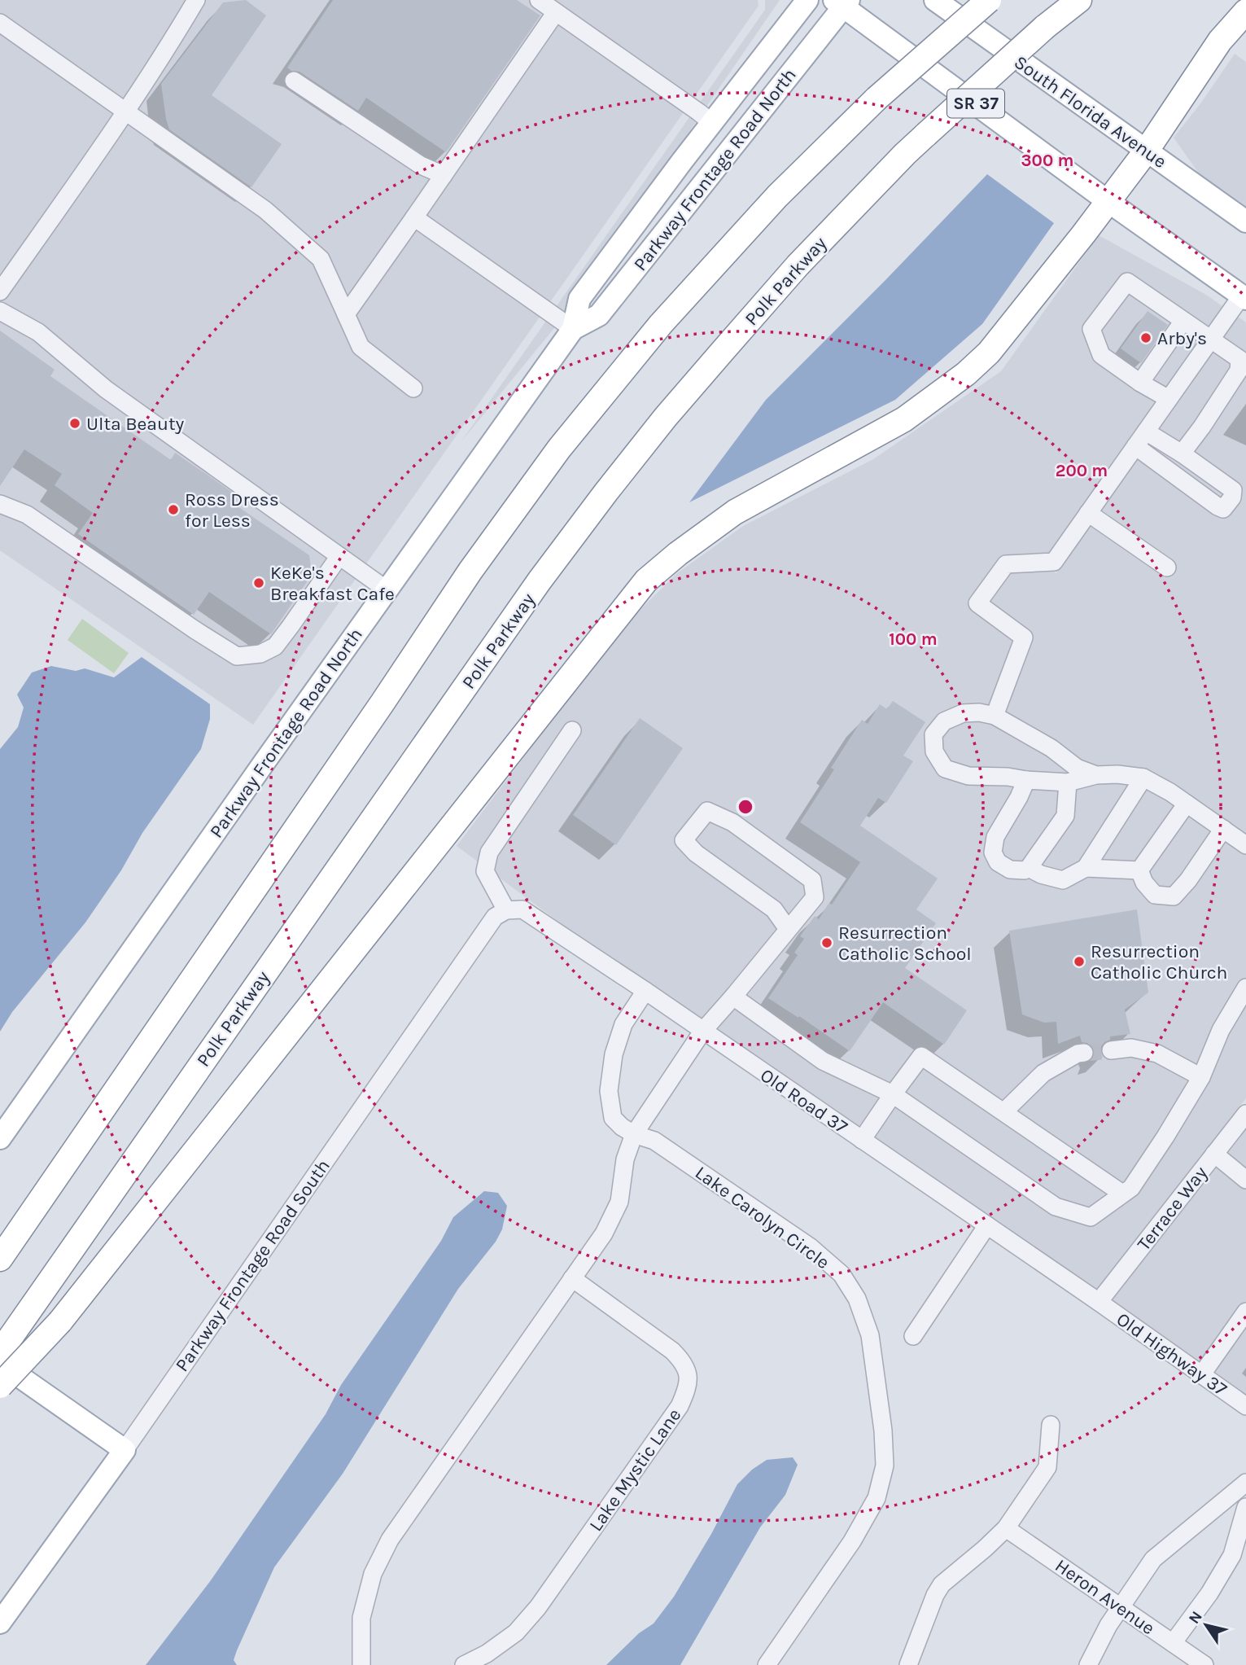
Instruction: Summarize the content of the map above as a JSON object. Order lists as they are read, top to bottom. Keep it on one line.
{"streets":{"highway":["Polk Parkway"],"main road":["SR 37","South Florida Avenue","Parkway Frontage Road North","Parkway Frontage Road South"],"street":["Old Road 37","Terrace Way","Lake Carolyn Circle","Old Highway 37","Lake Mystic Lane","Heron Avenue"]},"crossings":[["SR 37","Parkway Frontage Road North"],["Old Road 37","Terrace Way"],["Old Road 37","Lake Carolyn Circle"],["Old Road 37","Parkway Frontage Road South"],["Old Road 37","Old Highway 37"],["Terrace Way","Old Highway 37"]],"places":["Arby's","Ulta Beauty","Ross Dress for Less","KeKe's Breakfast Cafe","Resurrection Catholic School","Resurrection Catholic Church"],"north":"top left","rings":["300 m","200 m","100 m"]}
